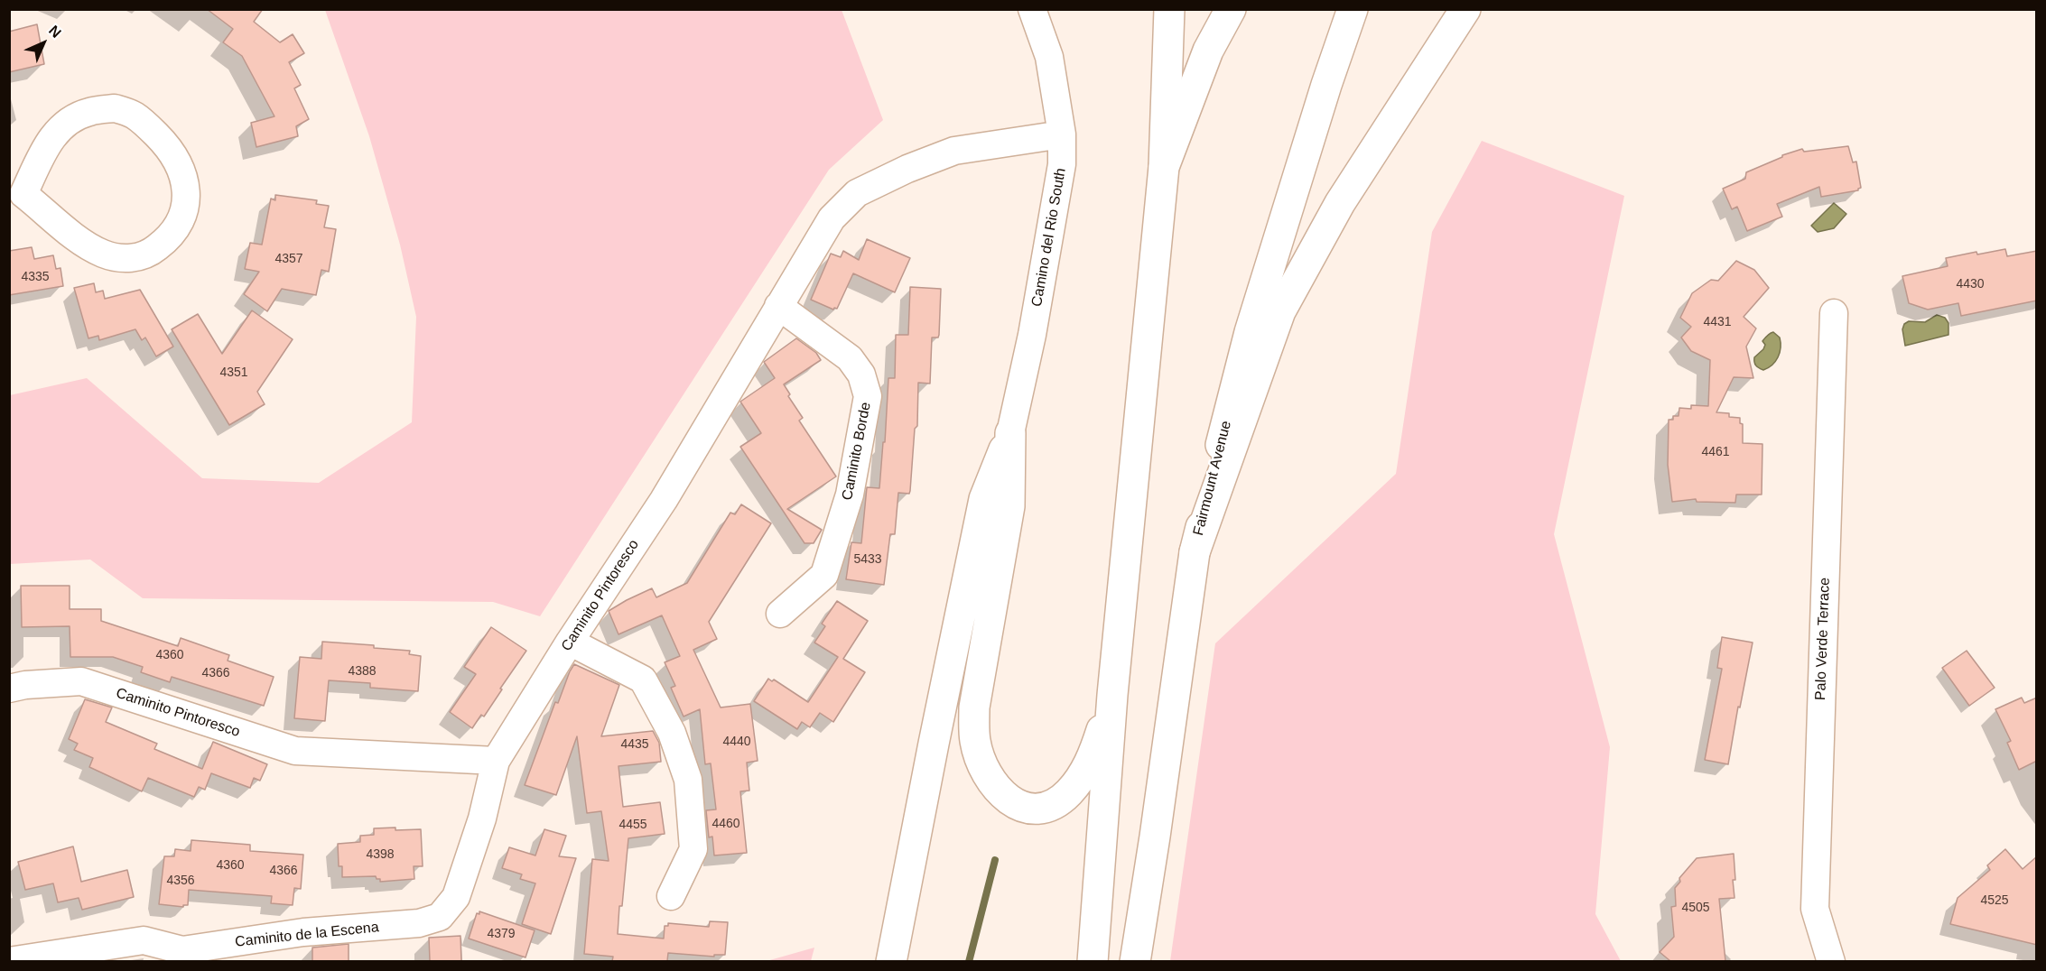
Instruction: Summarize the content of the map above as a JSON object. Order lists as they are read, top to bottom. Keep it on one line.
{"streets":{"main road":["Fairmount Avenue"],"street":["Camino del Rio South","Caminito Borde","Caminito Pintoresco","Palo Verde Terrace","Caminito de la Escena"]},"crossings":[["Camino del Rio South","Caminito Pintoresco"],["Caminito Borde","Caminito Pintoresco"],["Caminito Pintoresco","Caminito de la Escena"]],"house_numbers":["4357","4335","4430","4431","4351","4461","5433","4360","4388","4366","4440","4435","4460","4455","4398","4360","4366","4356","4525","4505","4379"],"north":"top right"}
